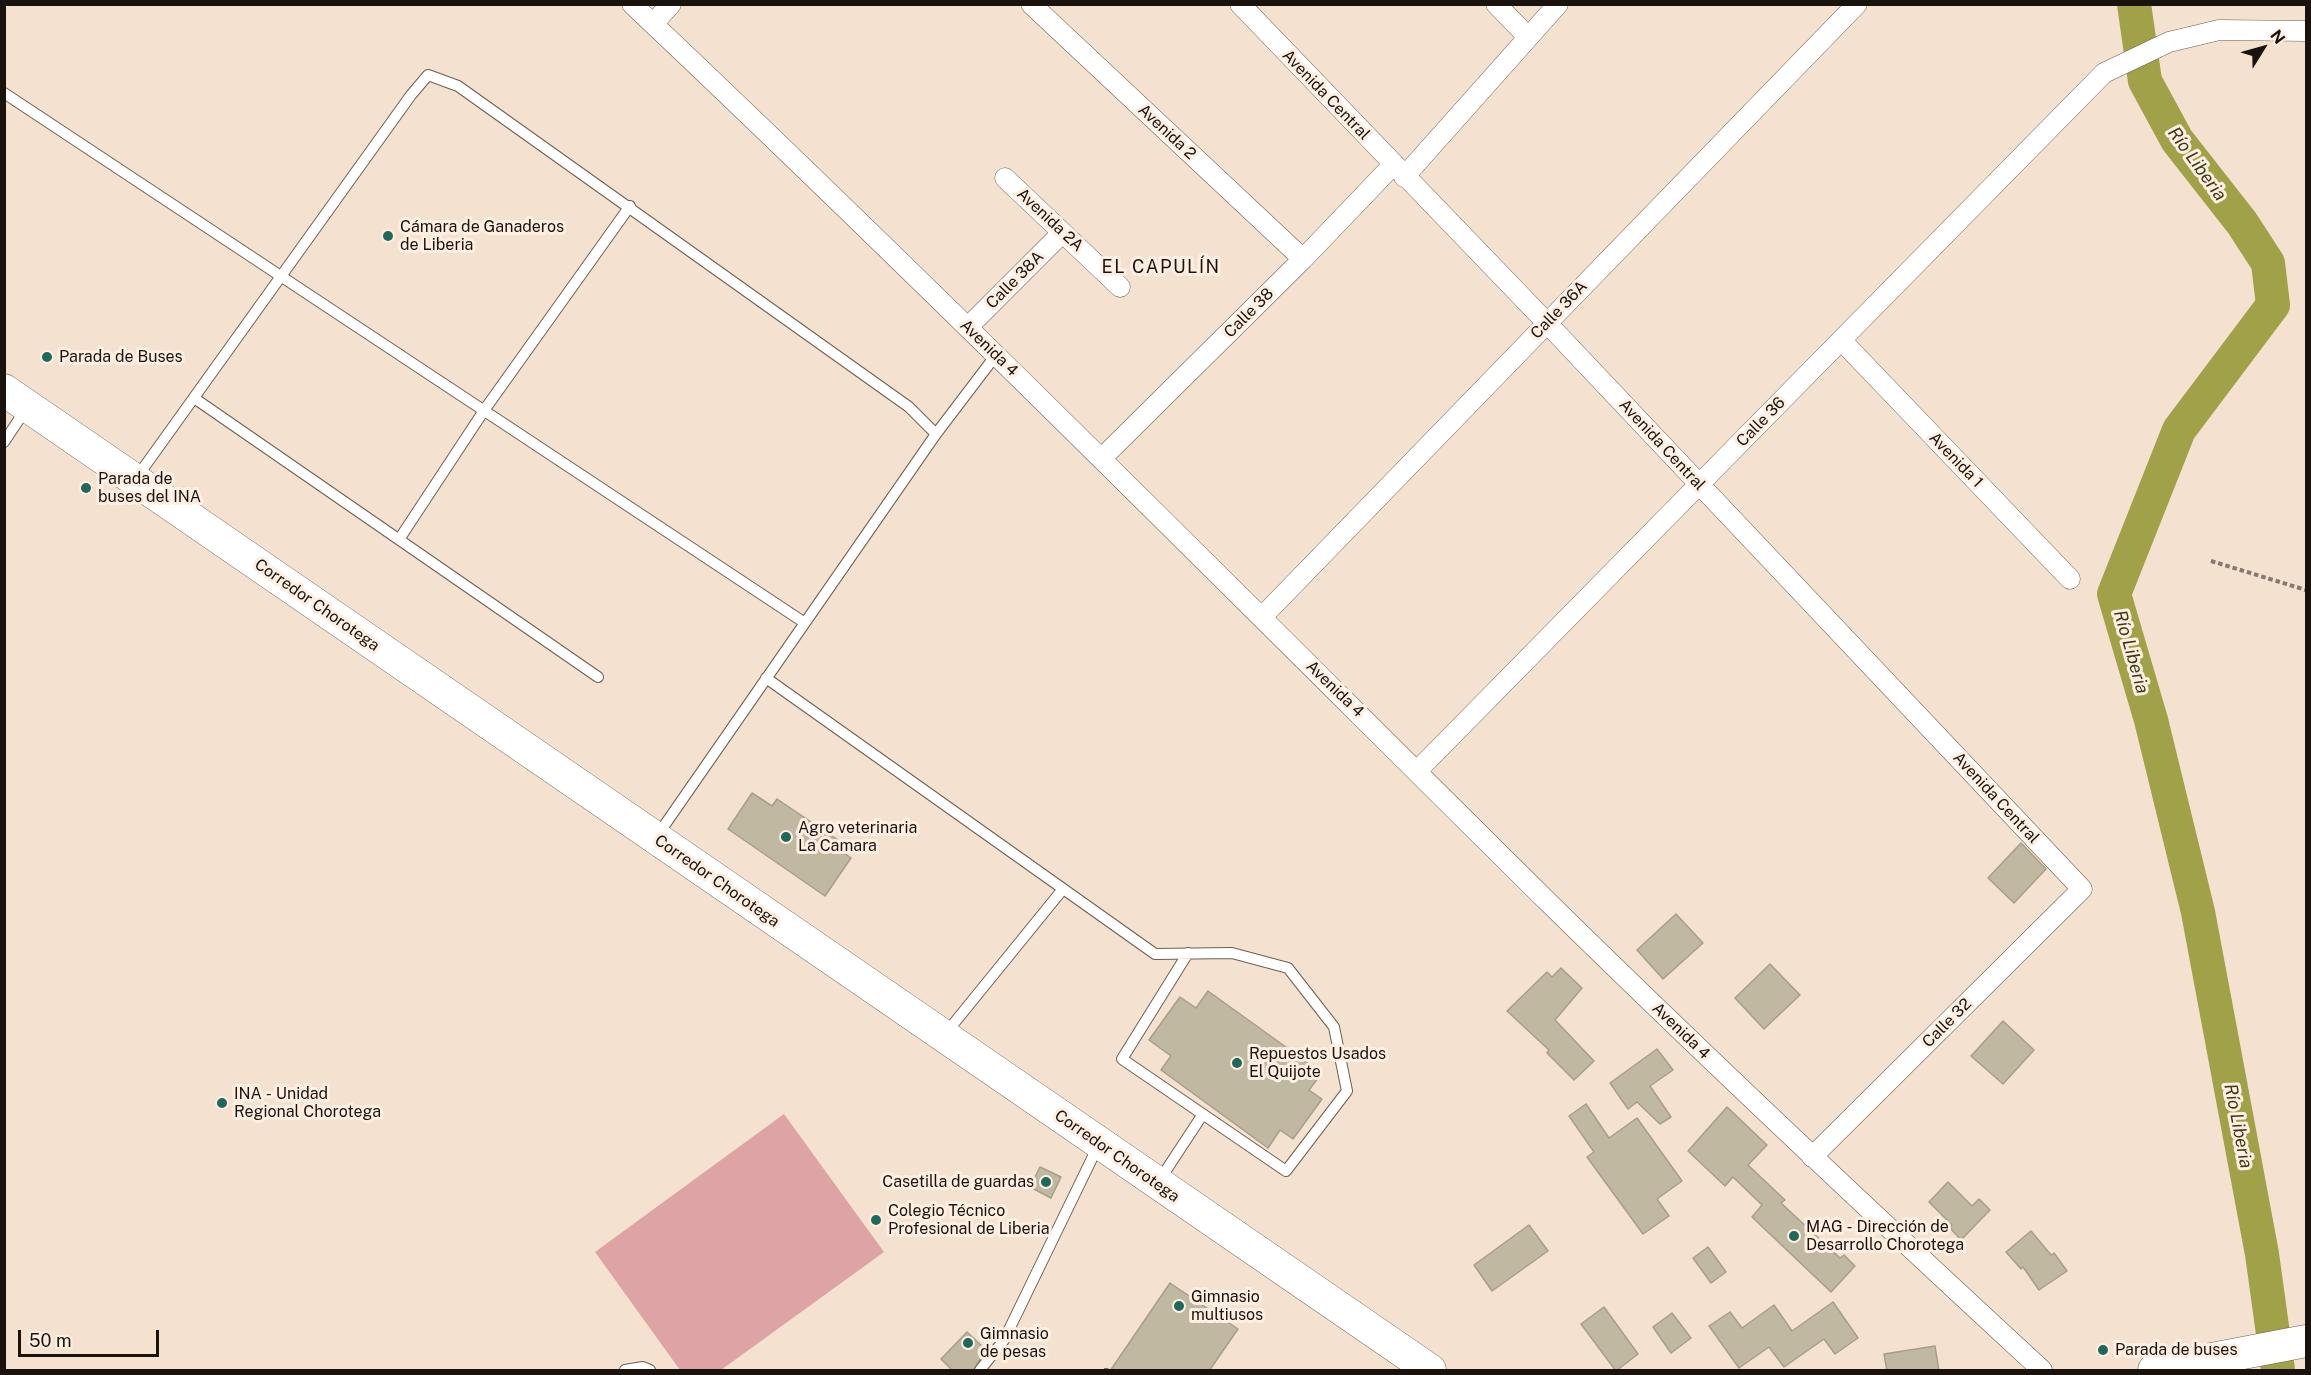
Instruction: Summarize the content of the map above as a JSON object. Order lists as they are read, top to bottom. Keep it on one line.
{"streets":{"main road":["Corredor Chorotega"],"street":["Avenida Central","Avenida 2","Avenida 2A","Calle 38A","Calle 36A","Calle 38","Avenida 4","Calle 36","Avenida 1","Calle 32"]},"crossings":[["Avenida Central","Calle 36A"],["Avenida Central","Calle 38"],["Avenida Central","Calle 36"],["Avenida Central","Calle 32"],["Avenida 2","Calle 38"],["Avenida 2A","Calle 38A"],["Calle 38A","Avenida 4"],["Calle 36A","Avenida 4"],["Calle 38","Avenida 4"],["Avenida 4","Calle 36"],["Avenida 4","Calle 32"],["Calle 36","Avenida 1"]],"districts":["EL CAPULÍN"],"water":["Río Liberia"],"places":["Cámara de Ganaderos de Liberia","Parada de Buses","Parada de buses del INA","Agro veterinaria La Camara","Repuestos Usados El Quijote","INA - Unidad Regional Chorotega","Casetilla de guardas","Colegio Técnico Profesional de Liberia","MAG - Dirección de Desarrollo Chorotega","Gimnasio multiusos","Gimnasio de pesas","Parada de buses"],"scale_bar":"50 m","north":"top right"}
